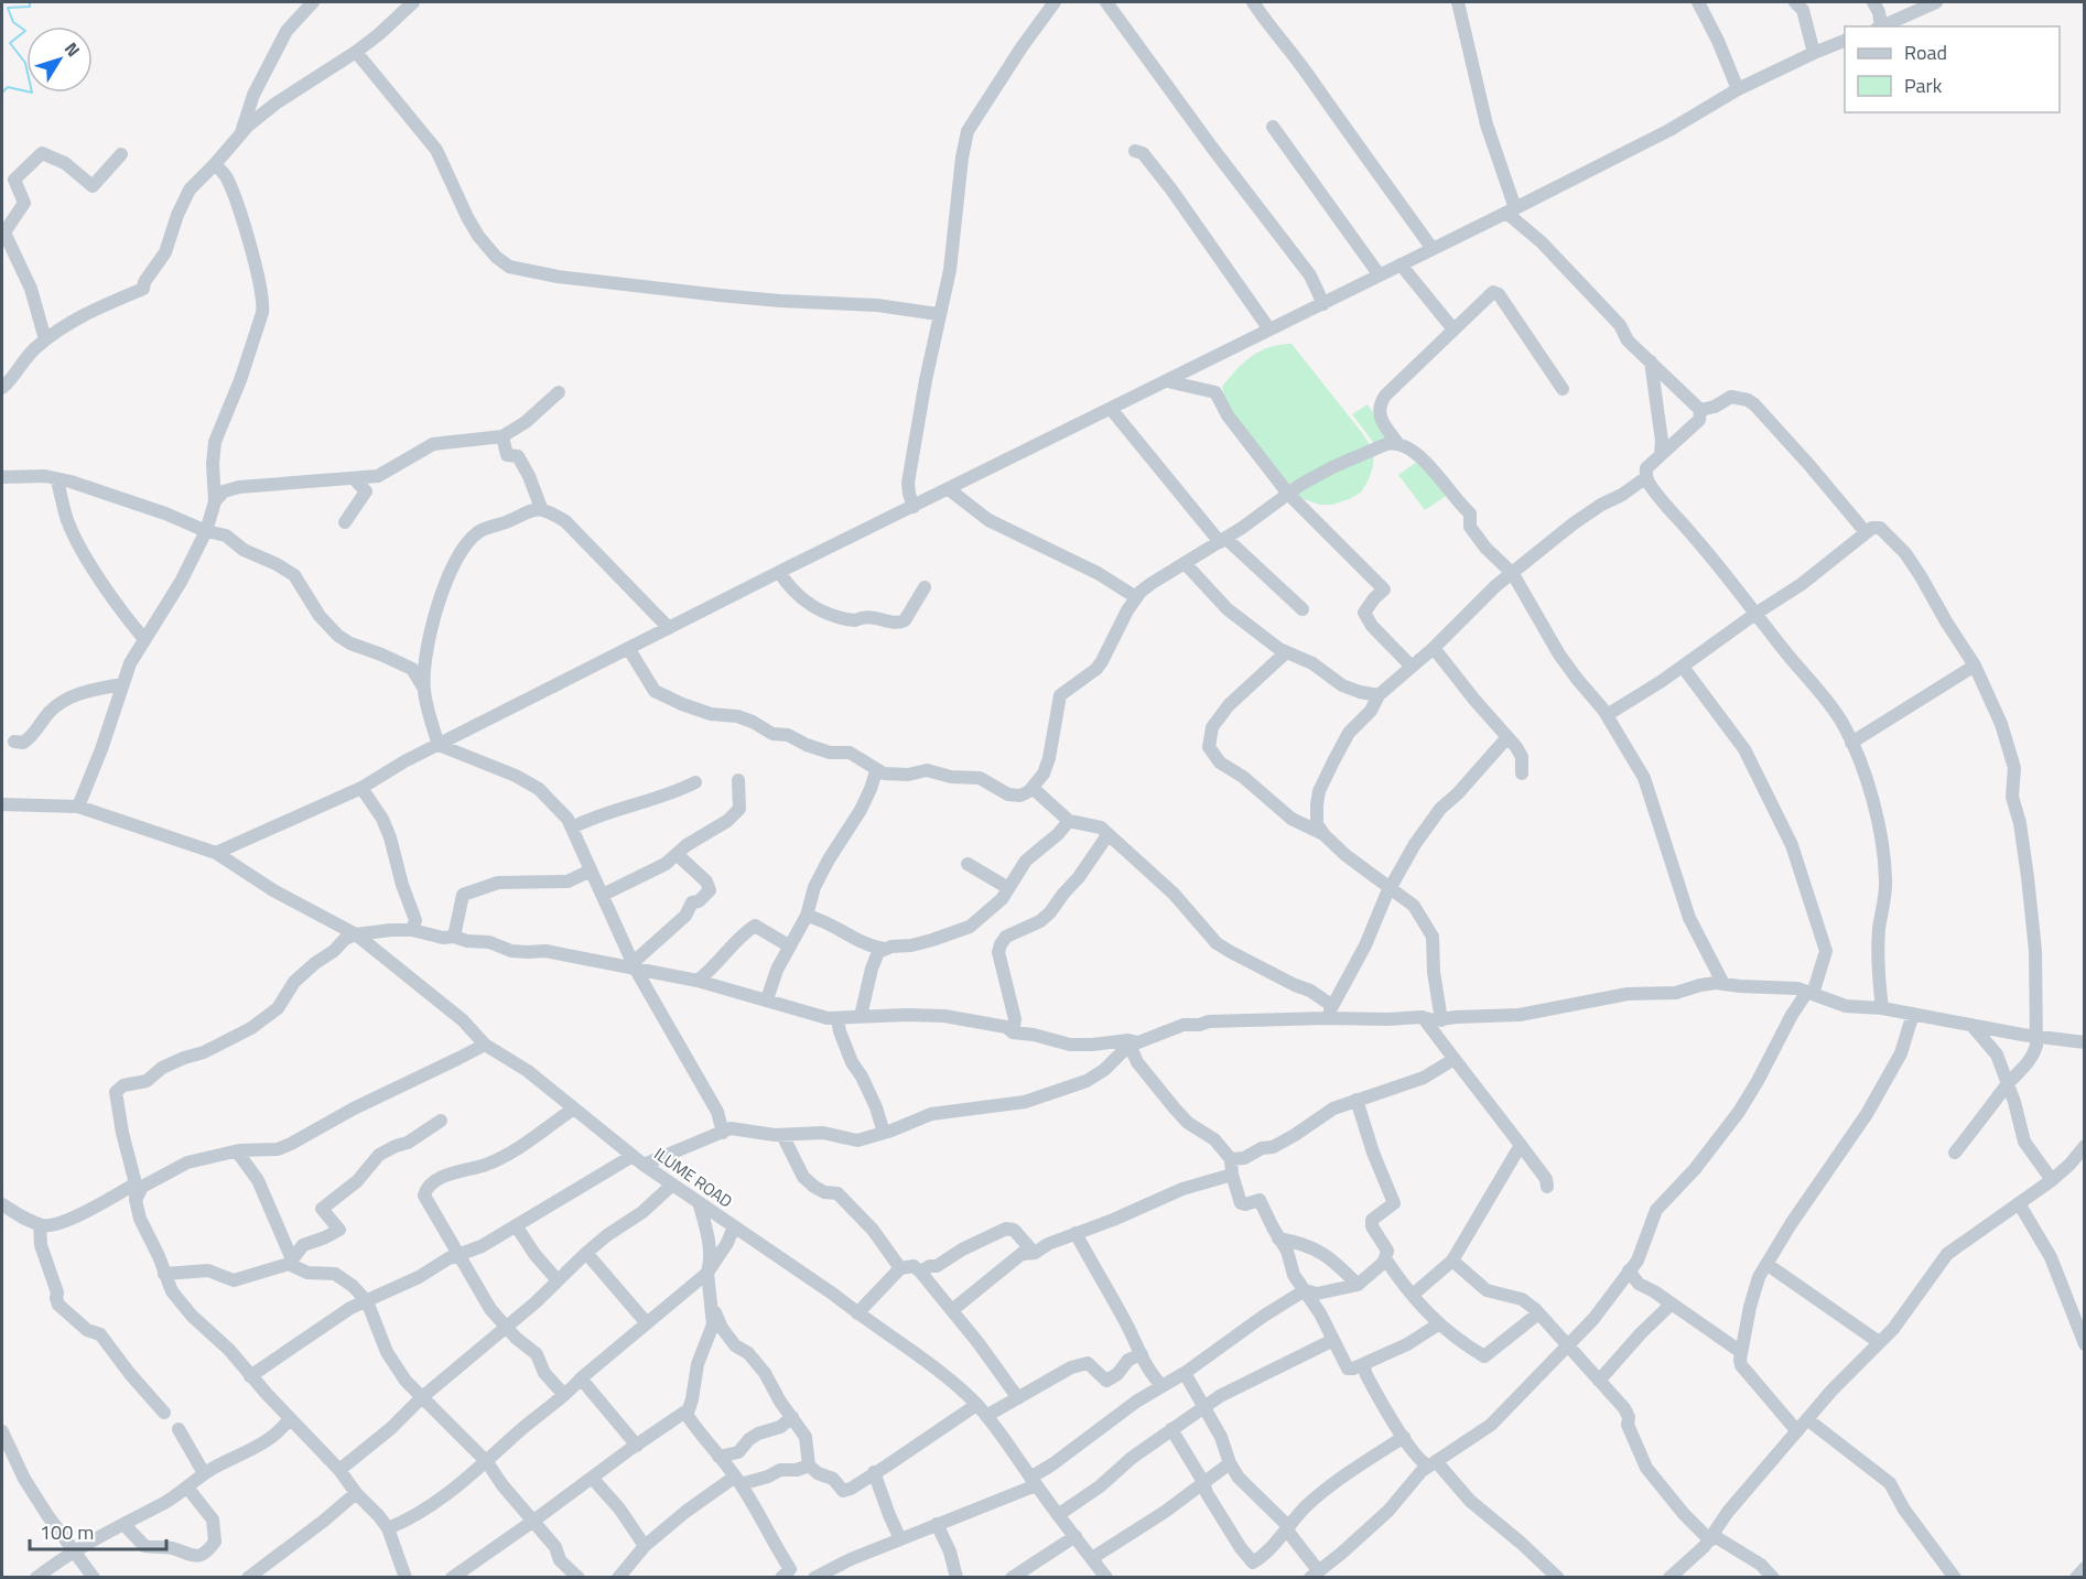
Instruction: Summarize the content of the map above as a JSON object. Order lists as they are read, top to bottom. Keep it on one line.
{"streets":{"street":["ILUME ROAD"]},"legend":["Road","Park"],"scale_bar":"100 m","north":"top right"}
